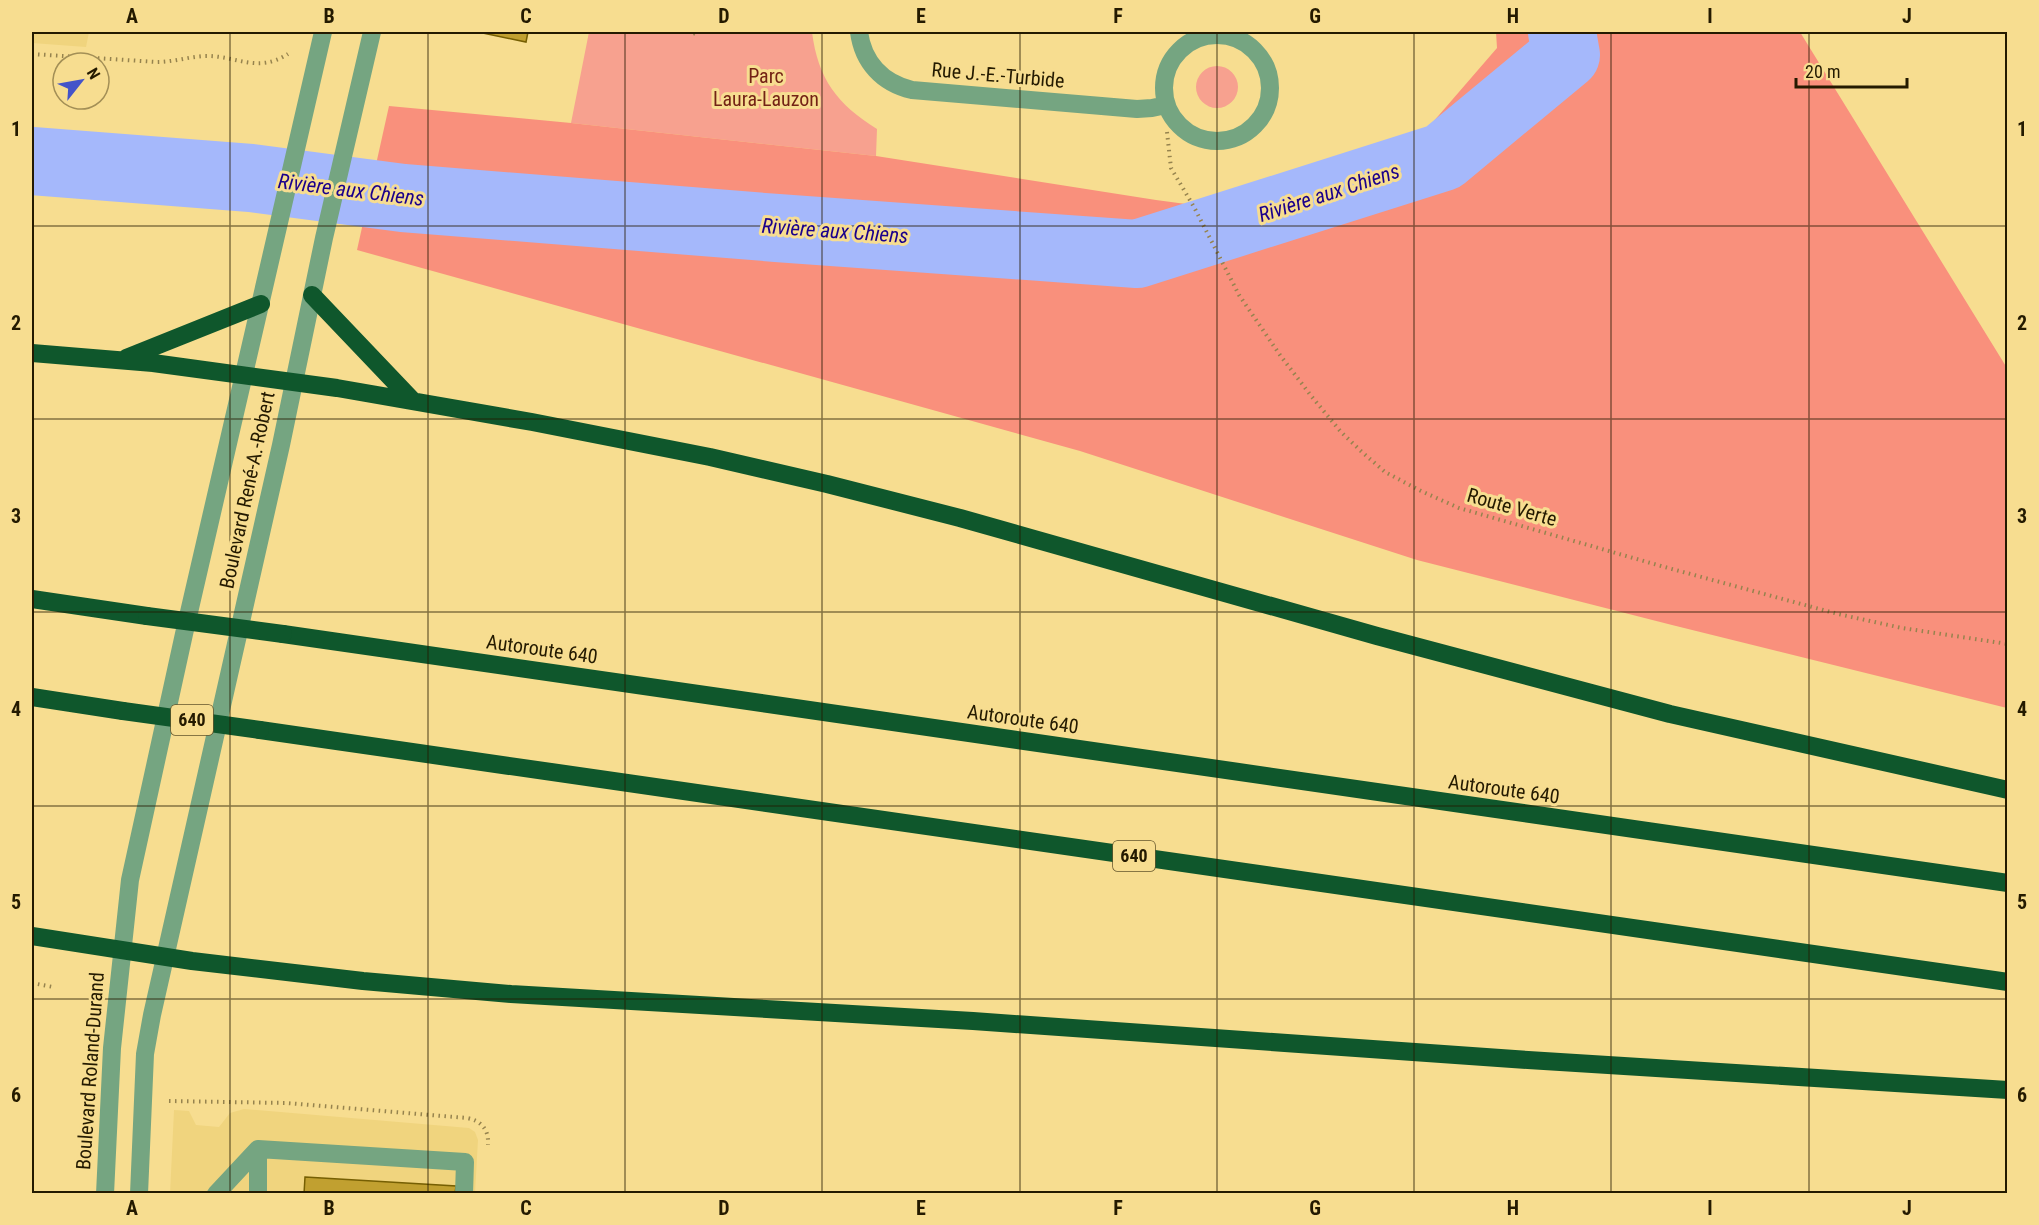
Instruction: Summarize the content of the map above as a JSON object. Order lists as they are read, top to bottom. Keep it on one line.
{"streets":{"highway":["Autoroute 640","640"],"street":["Rue J.-E.-Turbide","Boulevard René-A.-Robert","Boulevard Roland-Durand"],"path":["Route Verte"]},"crossings":[["Boulevard René-A.-Robert","Boulevard Roland-Durand"]],"water":["Rivière aux Chiens"],"parks":["Parc Laura-Lauzon"],"scale_bar":"20 m","north":"top right","grid":{"columns":["A","B","C","D","E","F","G","H","I","J"],"rows":["1","2","3","4","5","6"]}}
